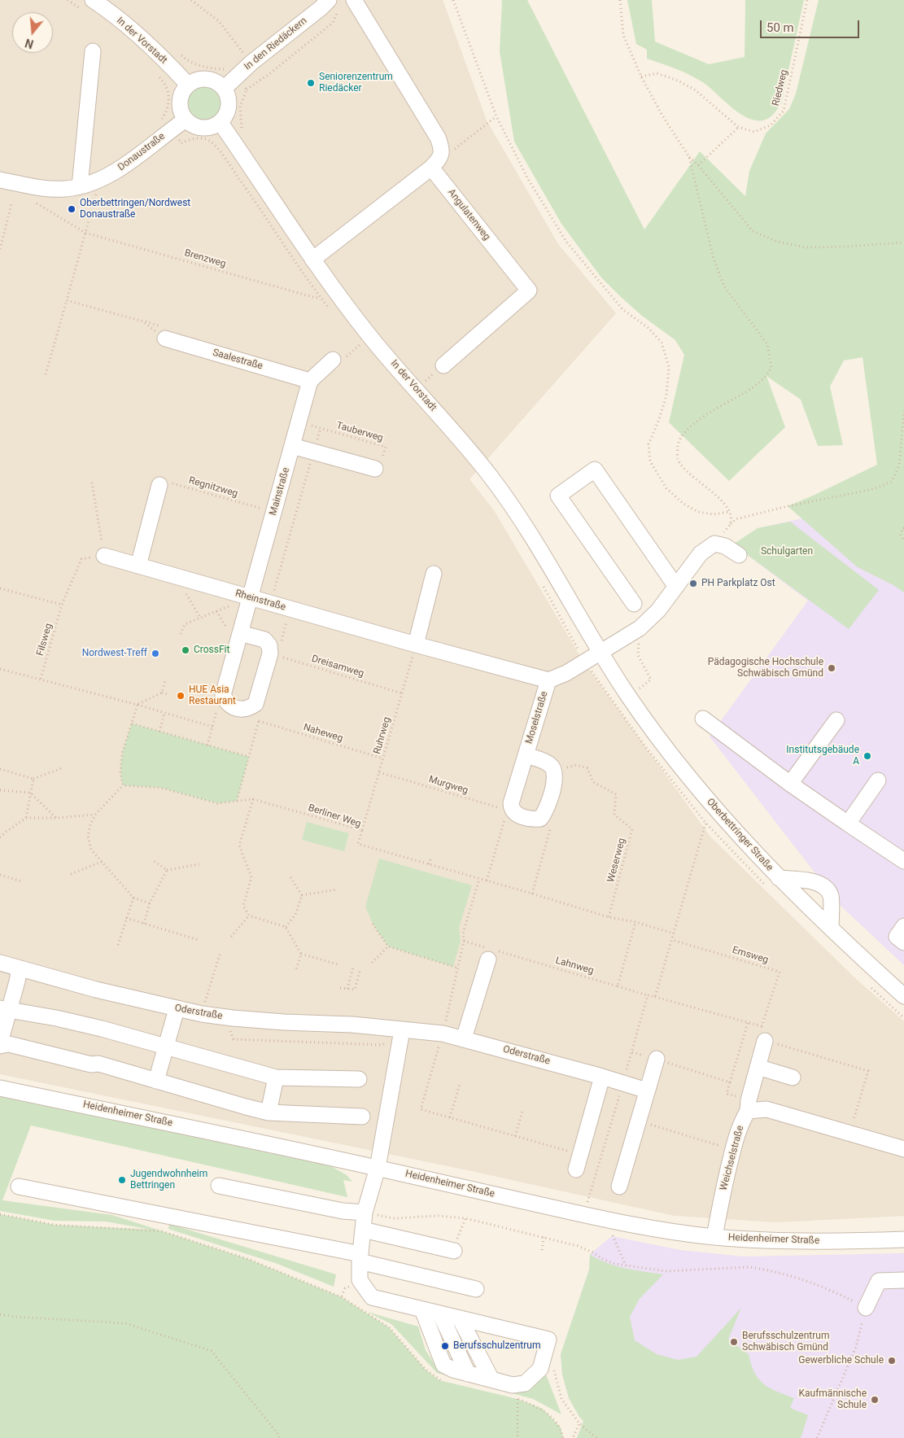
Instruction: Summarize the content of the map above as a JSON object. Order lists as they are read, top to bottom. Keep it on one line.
{"streets":{"street":["In der Vorstadt","In den Riedäckern","Donaustraße","Angulatenweg","Saalestraße","Mainstraße","Rheinstraße","Moselstraße","Oberbettringer Straße","Oderstraße","Heidenheimer Straße","Weichselstraße"],"path":["Riedweg","Brenzweg","Tauberweg","Regnitzweg","Filsweg","Dreisamweg","Naheweg","Ruhrweg","Murgweg","Berliner Weg","Weserweg","Emsweg","Lahnweg"]},"crossings":[["In der Vorstadt","In den Riedäckern"],["In der Vorstadt","Donaustraße"],["In der Vorstadt","Oberbettringer Straße"],["In den Riedäckern","Donaustraße"],["Saalestraße","Mainstraße"],["Tauberweg","Mainstraße"],["Regnitzweg","Mainstraße"],["Mainstraße","Rheinstraße"],["Mainstraße","Dreisamweg"],["Rheinstraße","Filsweg"],["Rheinstraße","Moselstraße"],["Rheinstraße","Ruhrweg"],["Dreisamweg","Ruhrweg"],["Moselstraße","Murgweg"],["Moselstraße","Weserweg"],["Naheweg","Ruhrweg"],["Ruhrweg","Murgweg"],["Ruhrweg","Berliner Weg"],["Berliner Weg","Weserweg"],["Emsweg","Weichselstraße"],["Heidenheimer Straße","Weichselstraße"]],"parks":["Schulgarten"],"places":["Seniorenzentrum Riedäcker","Oberbettringen/Nordwest Donaustraße","PH Parkplatz Ost","CrossFit","Nordwest-Treff","Pädagogische Hochschule Schwäbisch Gmünd","HUE Asia Restaurant","Institutsgebäude A","Jugendwohnheim Bettringen","Berufsschulzentrum Schwäbisch Gmünd","Berufsschulzentrum","Gewerbliche Schule","Kaufmännische Schule"],"scale_bar":"50 m","north":"bottom"}
